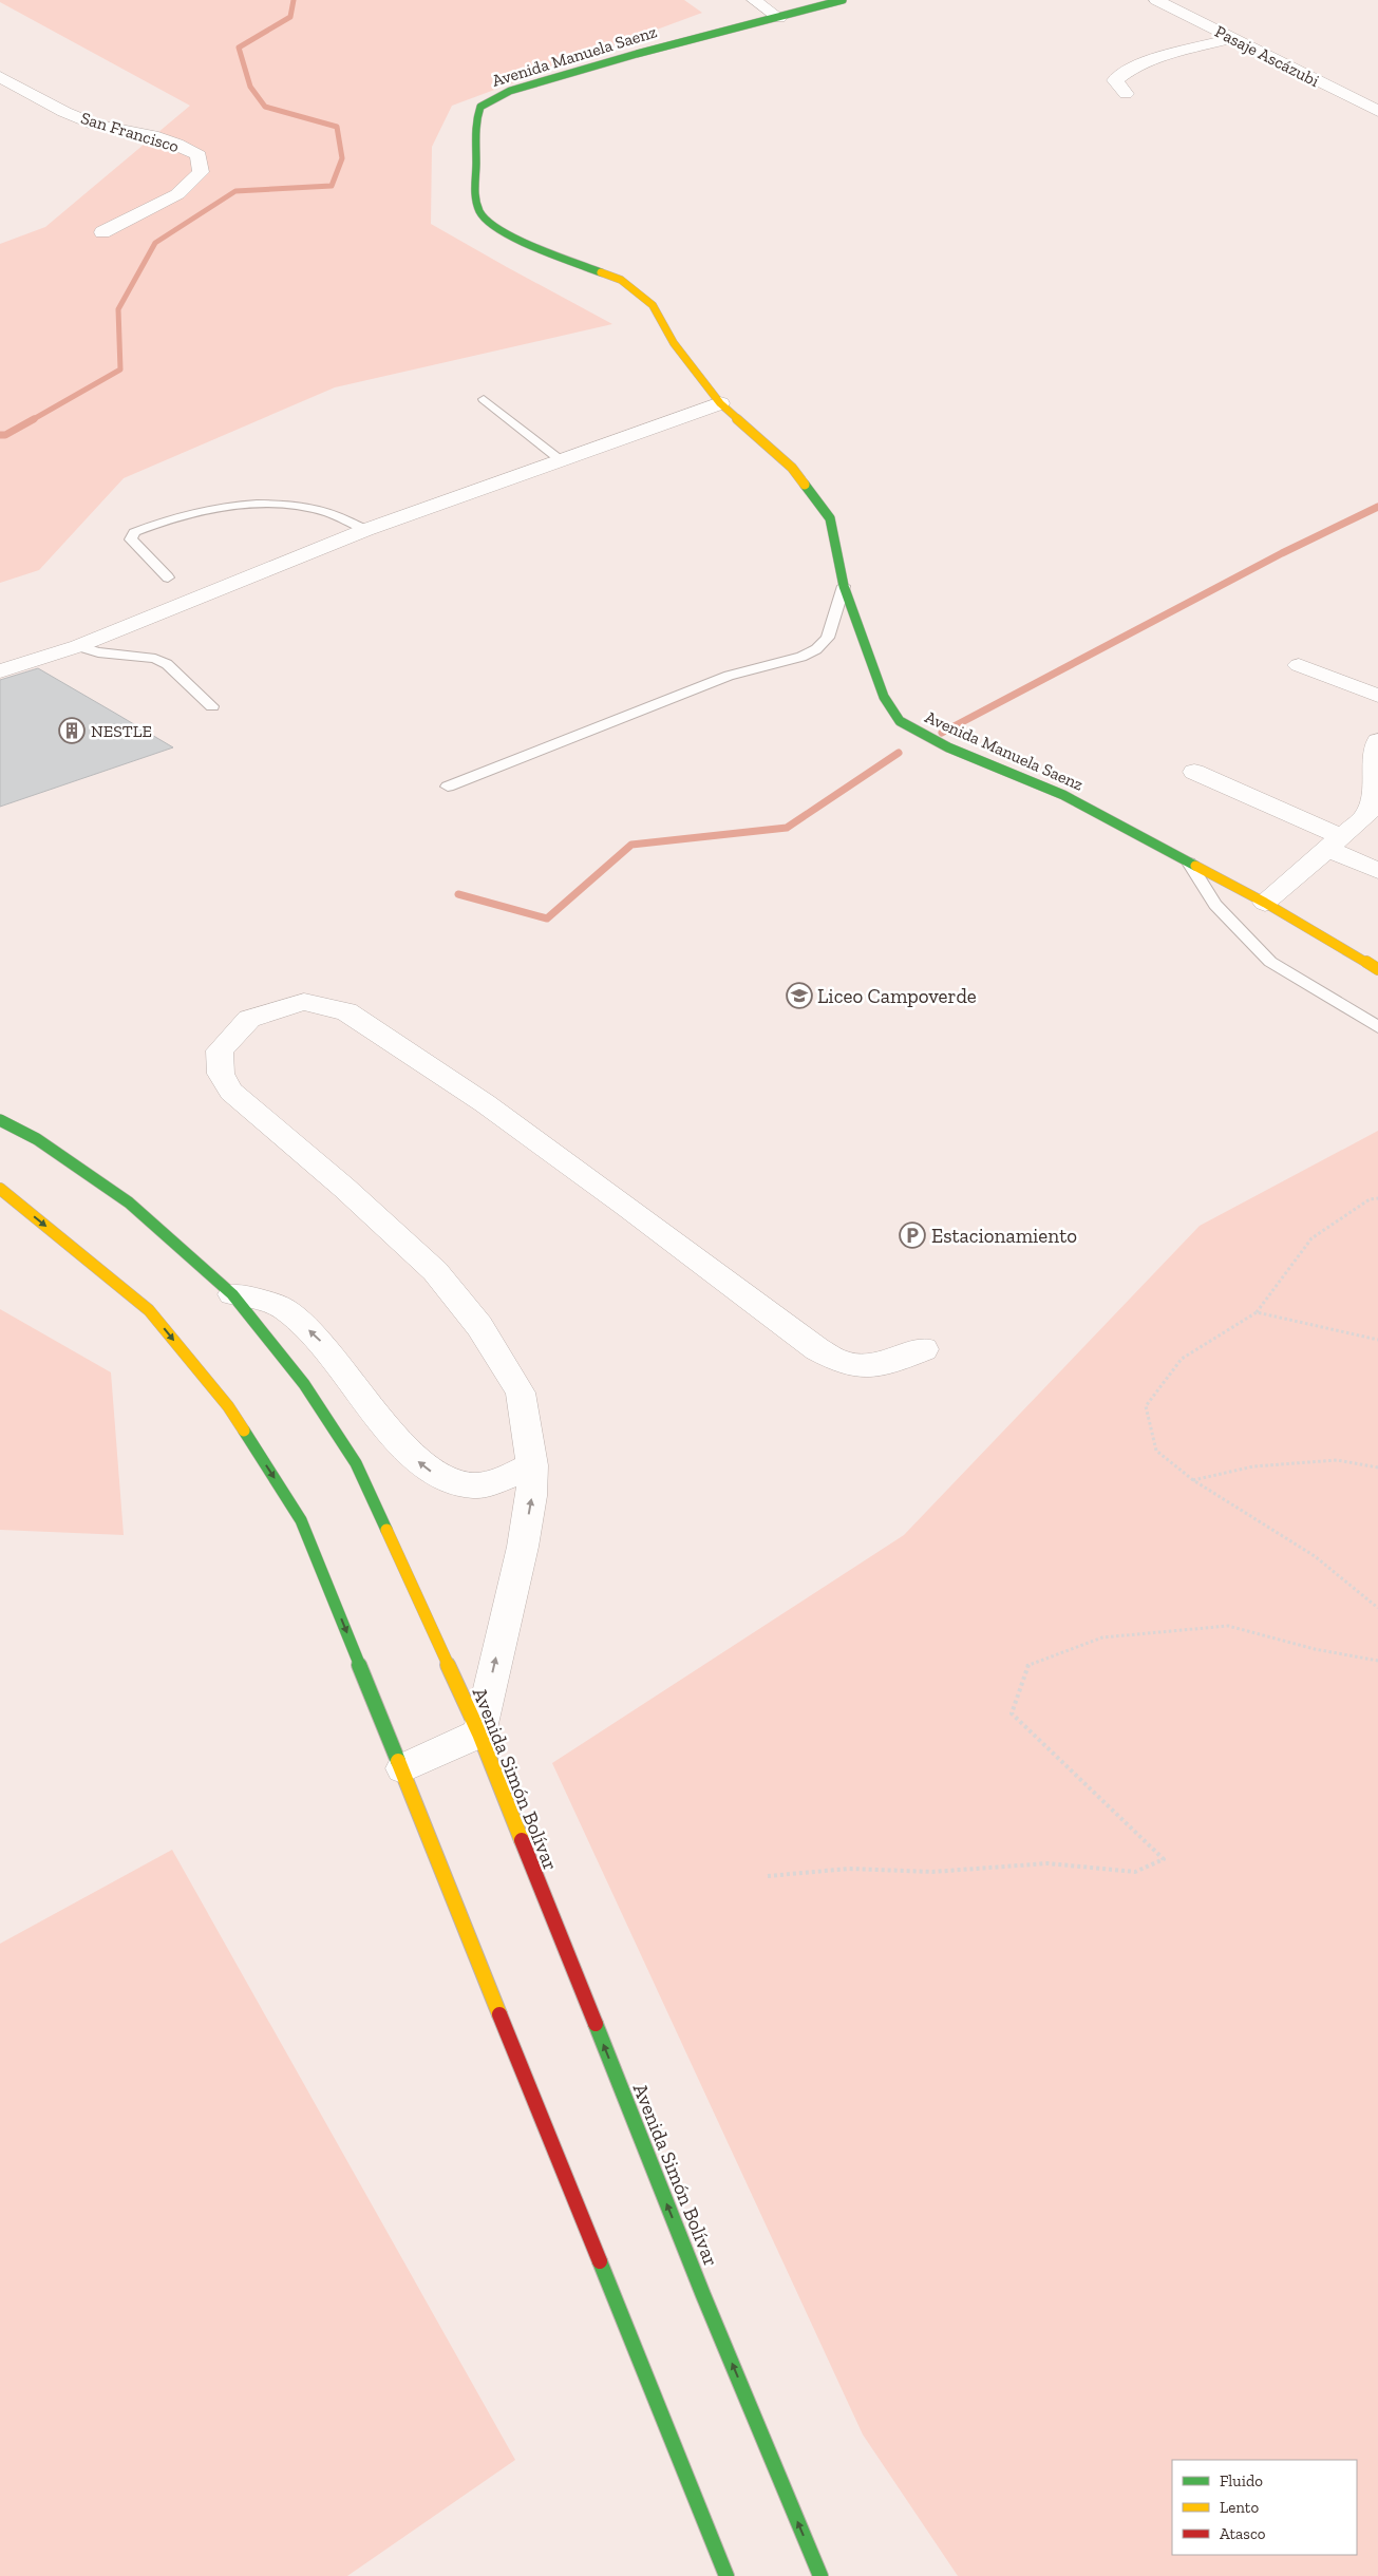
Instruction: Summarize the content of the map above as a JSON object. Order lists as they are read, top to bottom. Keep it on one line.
{"streets":{"main road":["Avenida Manuela Saenz","Avenida Simón Bolívar"],"street":["Pasaje Ascázubi","San Francisco"]},"places":{"building":["NESTLE"],"school or university":["Liceo Campoverde"],"parking":["Estacionamiento"]},"legend":["Fluido","Lento","Atasco"]}
